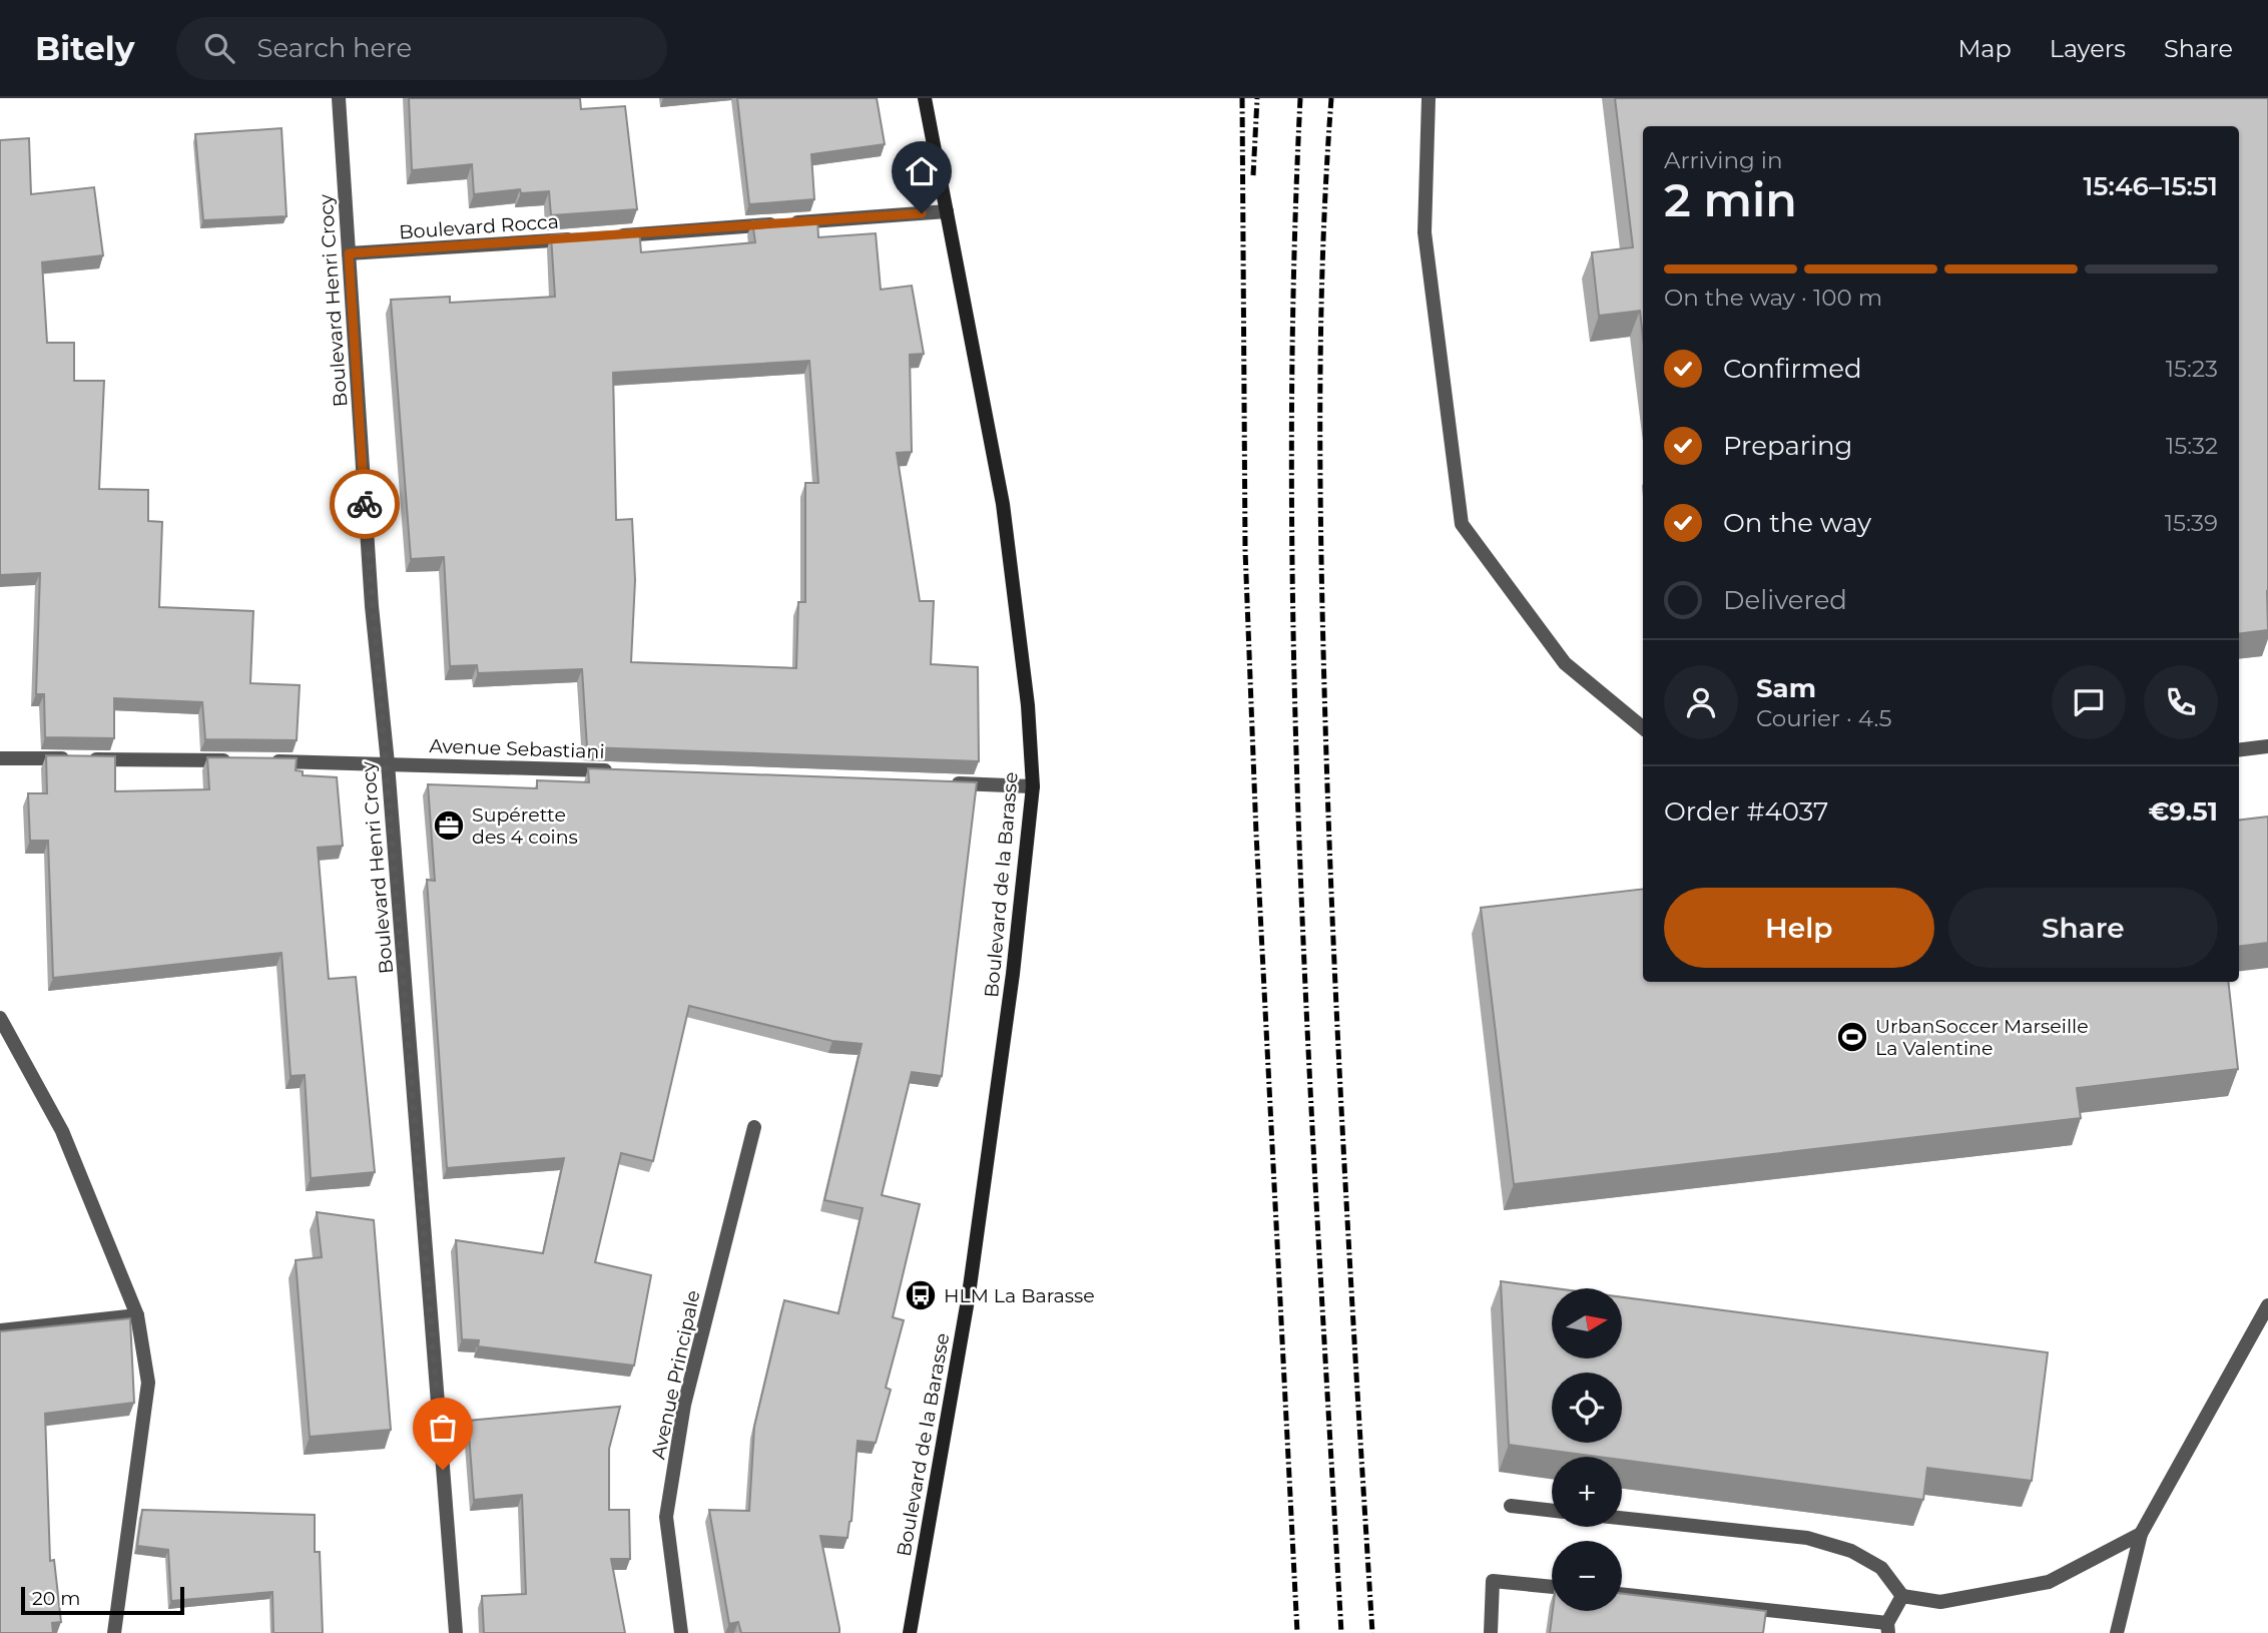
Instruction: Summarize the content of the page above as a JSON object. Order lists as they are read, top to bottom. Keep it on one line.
{"streets":{"main road":["Boulevard de la Barasse"],"street":["Boulevard Rocca","Boulevard Henri Crocy","Avenue Sebastiani","Avenue Principale"]},"crossings":[["Boulevard Rocca","Boulevard Henri Crocy"],["Boulevard Henri Crocy","Avenue Sebastiani"]],"places":{"office":["Supérette des 4 coins"],"sports":["UrbanSoccer Marseille La Valentine"],"bus stop":["HLM La Barasse"]},"scale_bar":"20 m","north":"right","page":{"header":"Bitely","search":"Search here","nav":["Map","Layers","Share"],"heading":["2 min","Arriving in","15:46–15:51"],"panel":["Sam","Courier · 4.5","Order #4037","€9.51"],"bar":"On the way · 100 m","list":[["Confirmed","15:23"],["Preparing","15:32"],["On the way","15:39"],"Delivered"],"buttons":["Help","Share"],"map_buttons":["+","−"],"scale":"20 m"}}
